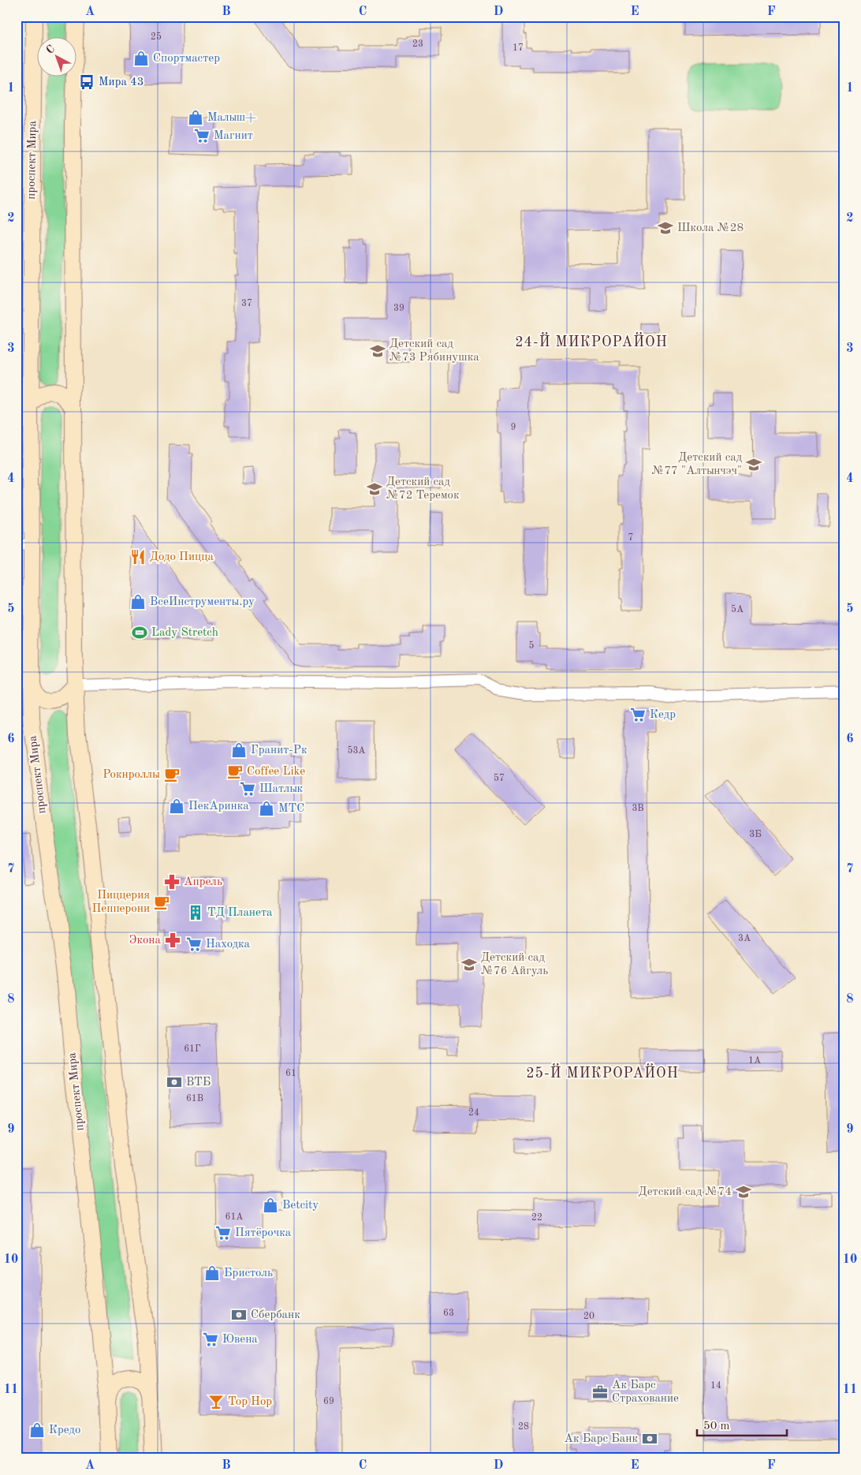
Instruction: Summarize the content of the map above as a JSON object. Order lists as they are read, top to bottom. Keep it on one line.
{"streets":{"main road":["проспект Мира"]},"districts":["24-Й МИКРОРАЙОН","25-Й МИКРОРАЙОН"],"places":{"shop":["Спортмастер","Малыш+","ВсеИнструменты.ру","Гранит-Рк","ПекАринка","МТС","Betcity","Бристоль","Кредо"],"bus stop":["Мира 43"],"supermarket":["Магнит","Кедр","Шатлык","Находка","Пятёрочка","Ювена"],"school or university":["Школа №28","Детский сад №73 Рябинушка","Детский сад №77 \"Алтынчэч\"","Детский сад №72 Теремок","Детский сад №76 Айгуль","Детский сад №74"],"restaurant":["Додо Пицца"],"sports":["Lady Stretch"],"cafe":["Coffee Like","Рокнроллы","Пиццерия Пепперони"],"pharmacy":["Апрель","Экона"],"building":["ТД Планета"],"bank":["ВТБ","Сбербанк","Ак Барс Банк"],"office":["Ак Барс Страхование"],"bar":["Top Hop"]},"house_numbers":["25","23","17","37","39","9","7","5А","5","53А","57","3В","3Б","3А","61Г","1А","61","61В","24","61А","22","63","20","14","69","28"],"scale_bar":"50 m","north":"top left","grid":{"columns":["A","B","C","D","E","F"],"rows":["1","2","3","4","5","6","7","8","9","10","11"]}}
